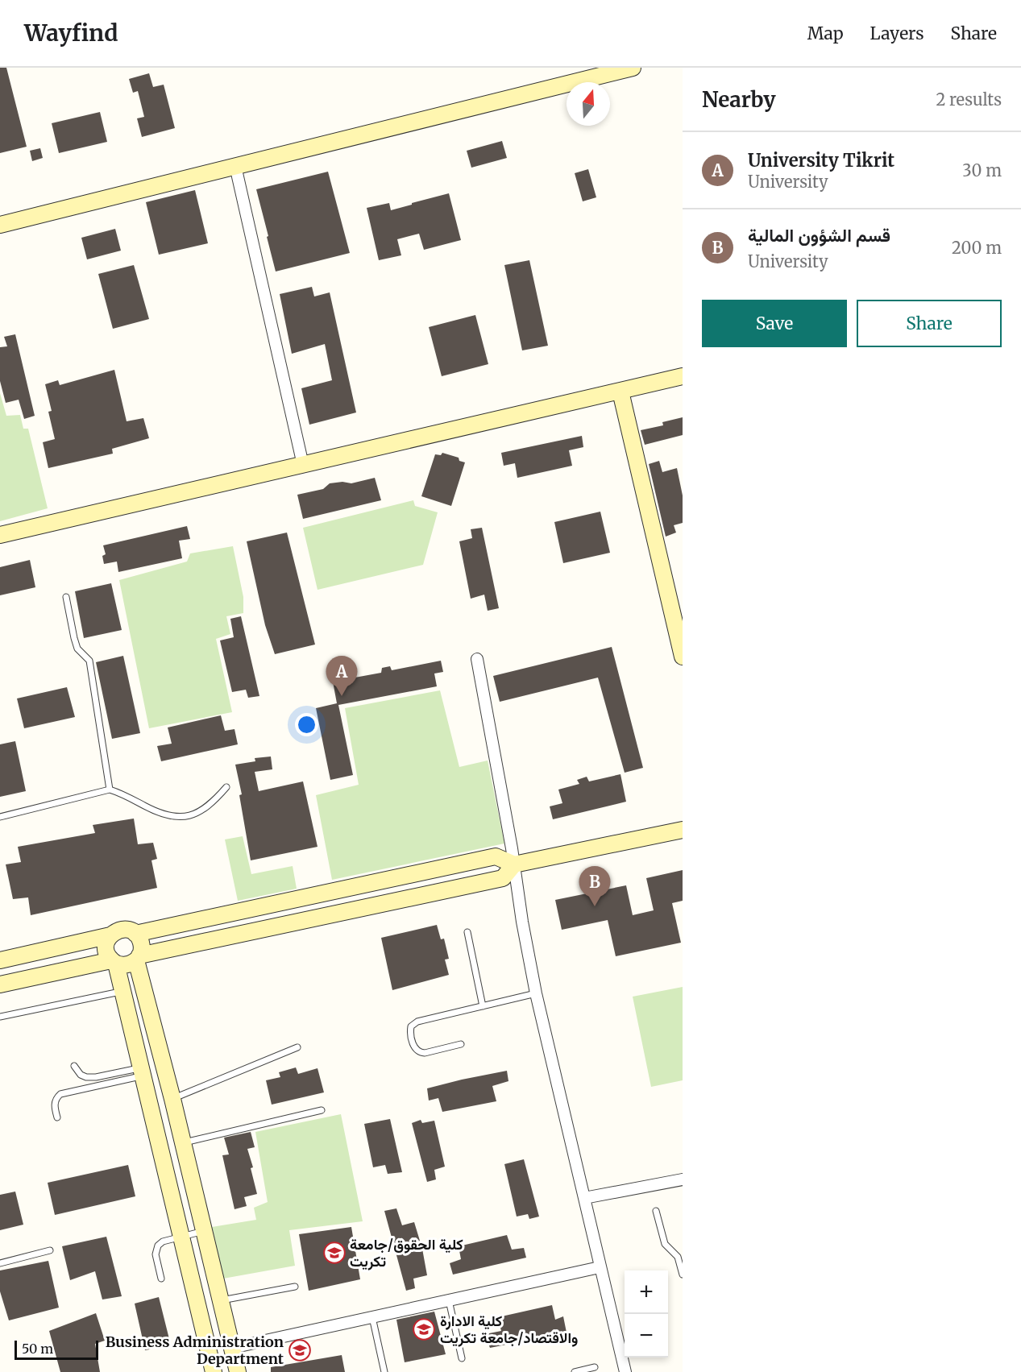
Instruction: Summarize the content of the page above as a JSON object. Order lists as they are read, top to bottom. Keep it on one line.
{"places":{"school or university":["كلية الحقوق/جامعة تكريت","كلية الادارة والاقتصاد/جامعة تكريت","Business Administration Department"]},"scale_bar":"50 m","north":"top","page":{"header":"Wayfind","nav":["Map","Layers","Share"],"heading":["Nearby","2 results"],"list":[{"mark":"A","name":"University Tikrit","note":"University","value":"30 m"},{"mark":"B","name":"قسم الشؤون المالية","note":"University","value":"200 m"}],"buttons":["Save","Share"],"pins":["A","B"],"map_buttons":["+","−"],"scale":"50 m"}}
